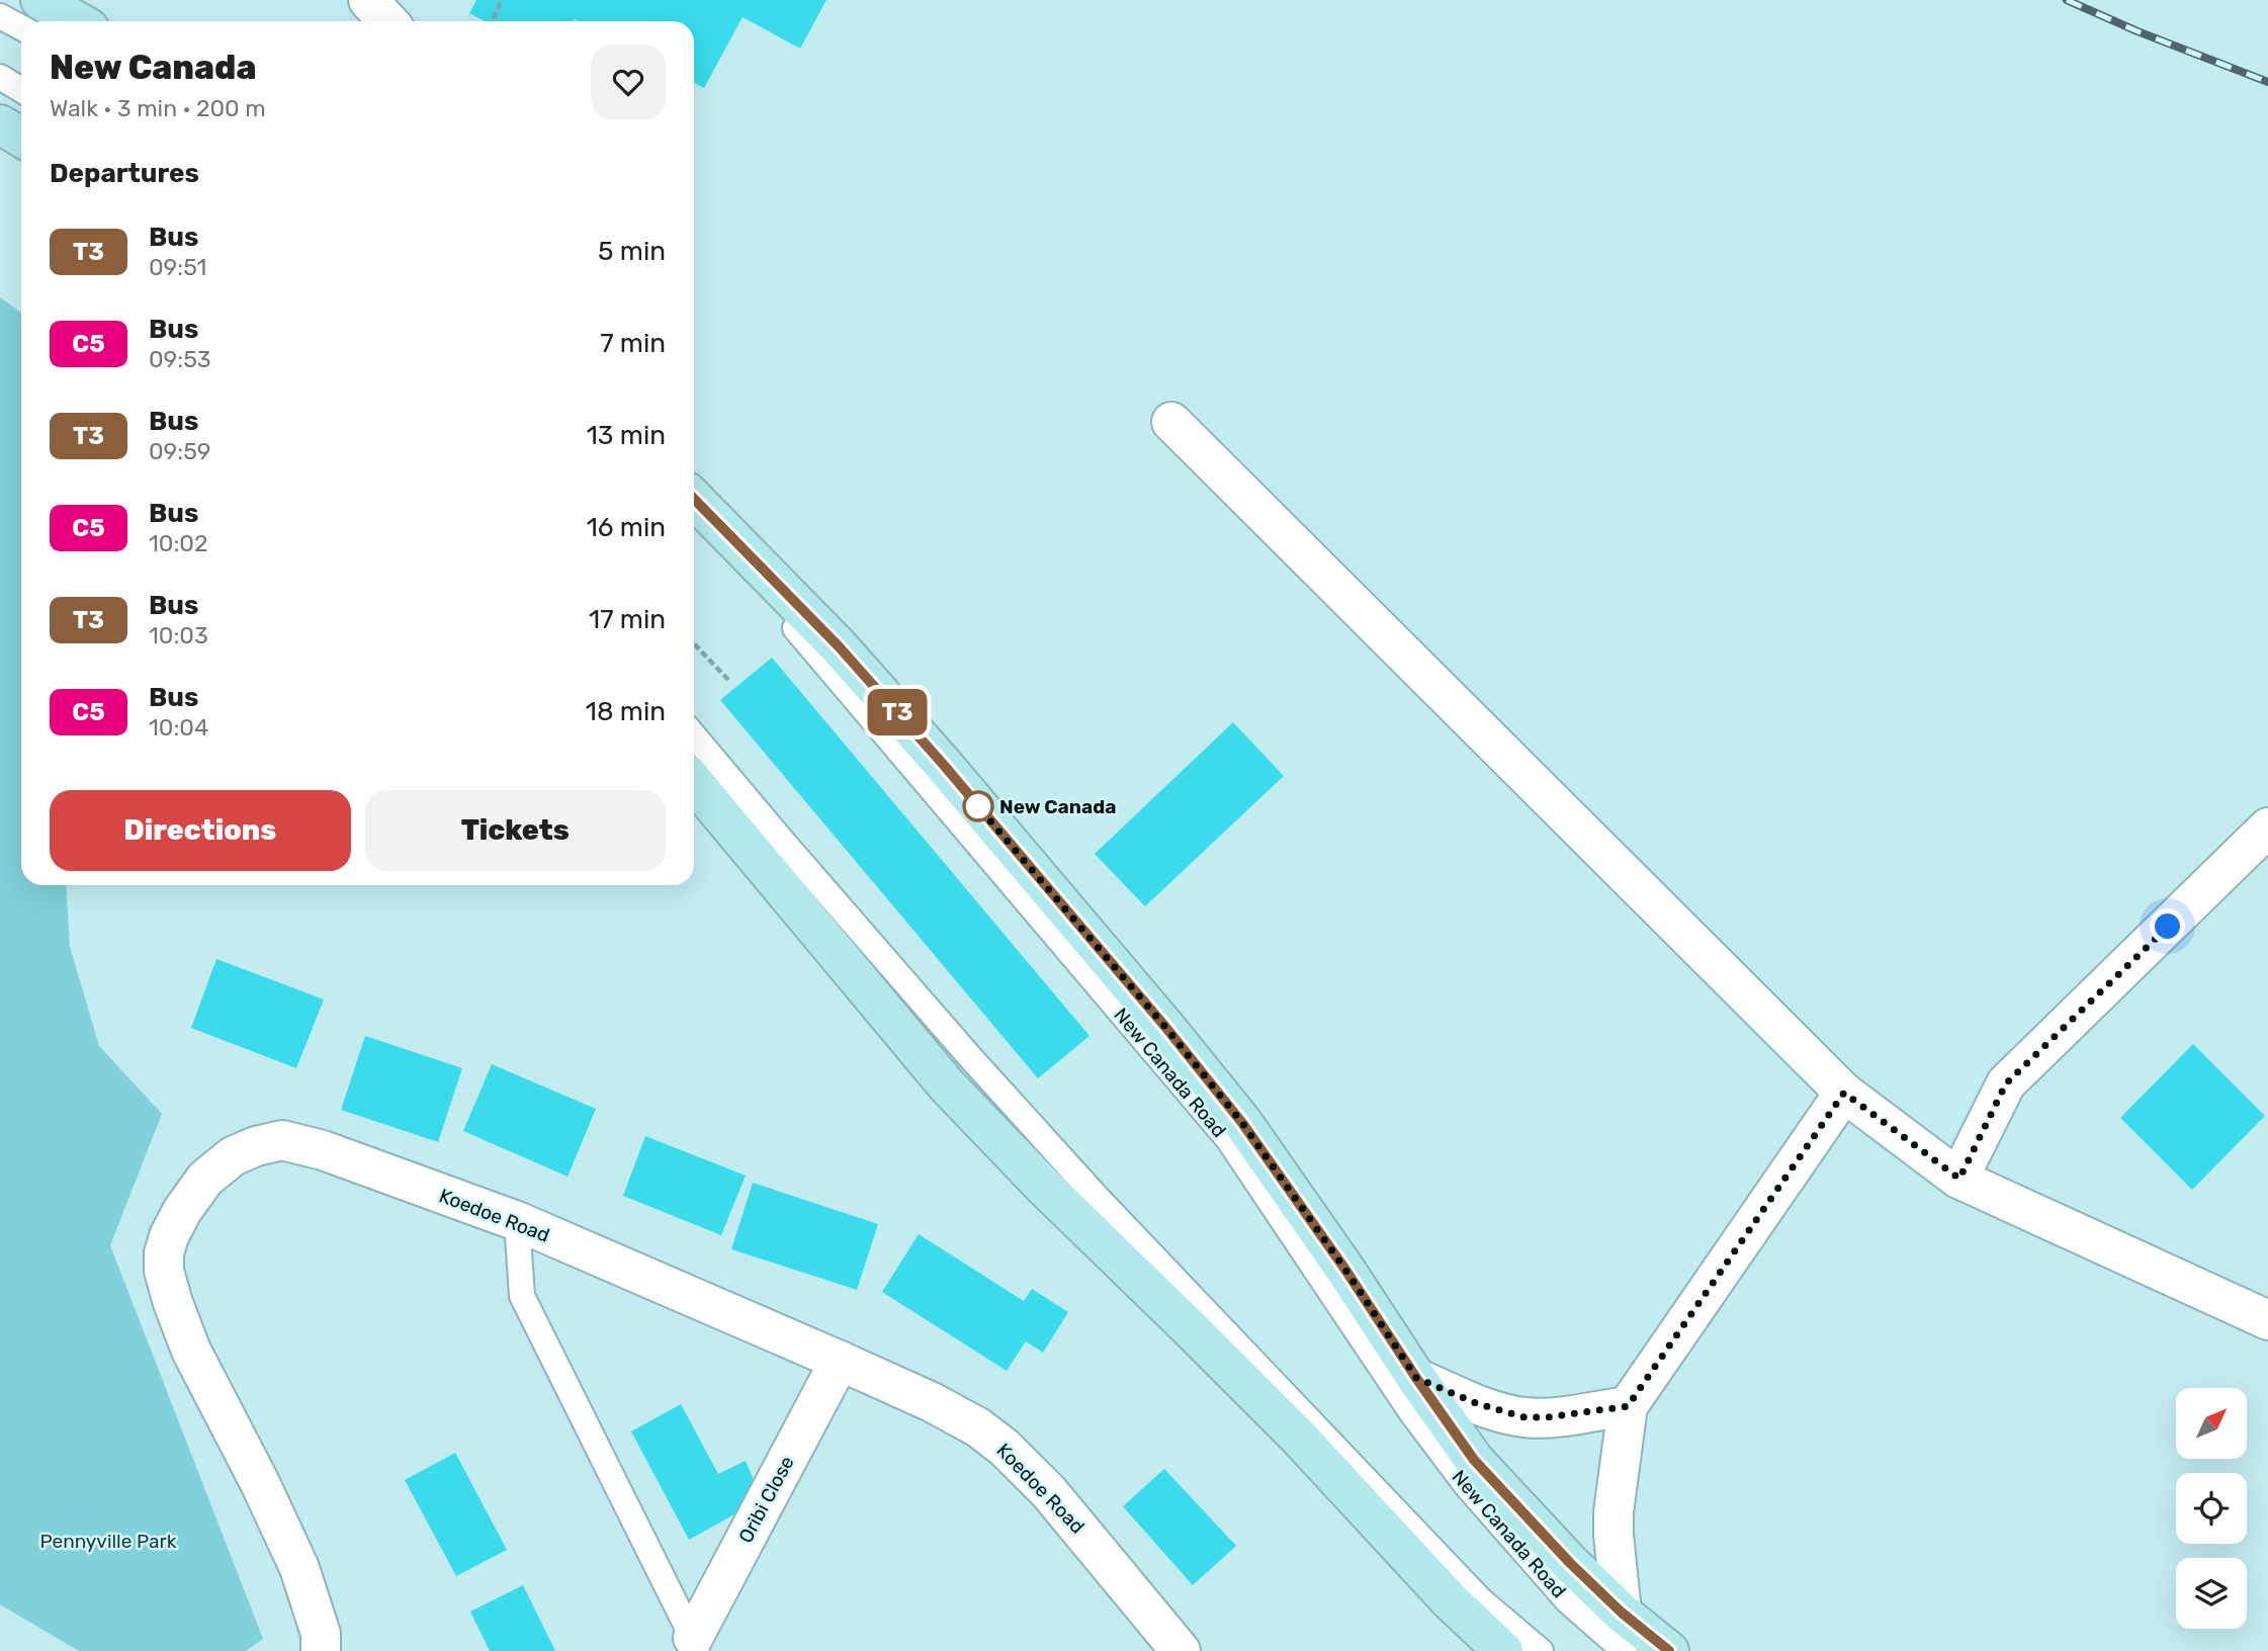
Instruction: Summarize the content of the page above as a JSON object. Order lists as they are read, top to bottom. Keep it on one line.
{"streets":{"main road":["New Canada Road"],"street":["Koedoe Road","Oribi Close"]},"crossings":[["Koedoe Road","Oribi Close"]],"parks":["Pennyville Park"],"places":["New Canada"],"lines":["bus line T3"],"north":"top right","page":{"on_map":"T3","heading":[["New Canada","Walk · 3 min · 200 m"],"Departures"],"list":[{"mark":"T3","name":"Bus","note":"09:51","value":"5 min"},{"mark":"C5","name":"Bus","note":"09:53","value":"7 min"},{"mark":"T3","name":"Bus","note":"09:59","value":"13 min"},{"mark":"C5","name":"Bus","note":"10:02","value":"16 min"},{"mark":"T3","name":"Bus","note":"10:03","value":"17 min"},{"mark":"C5","name":"Bus","note":"10:04","value":"18 min"}],"buttons":["Directions","Tickets"]}}
